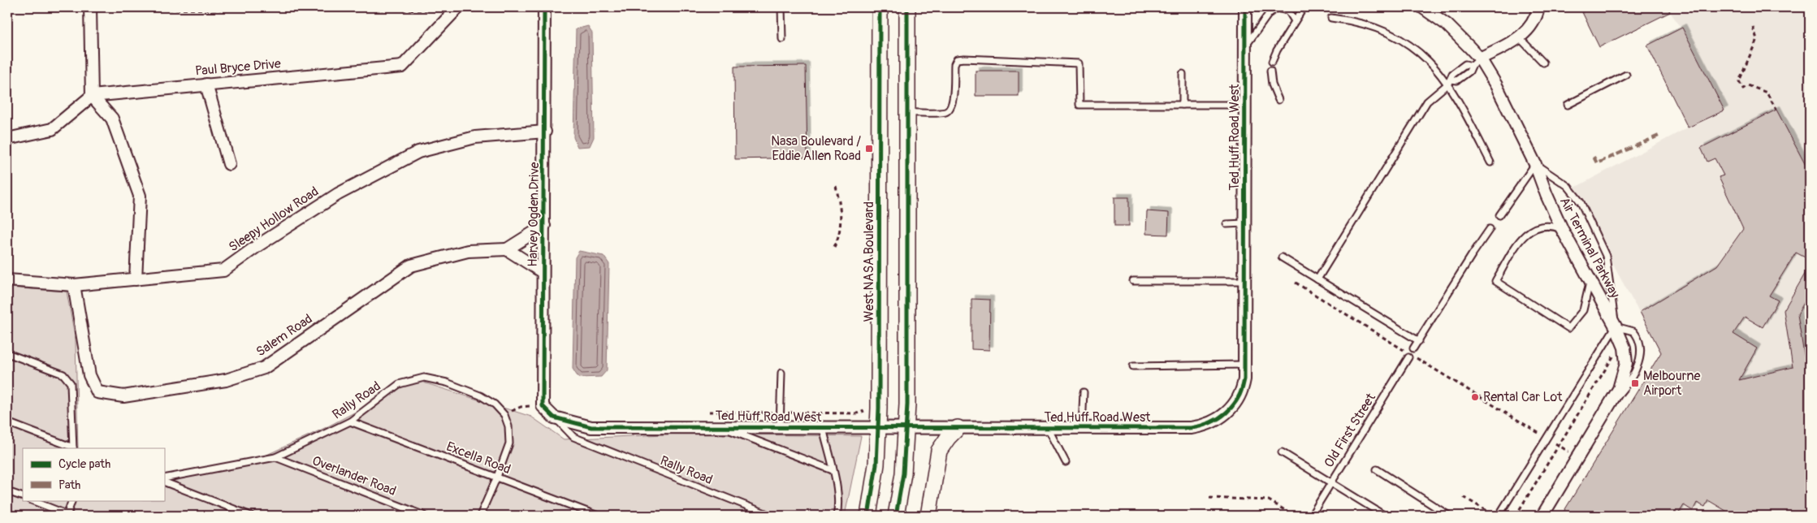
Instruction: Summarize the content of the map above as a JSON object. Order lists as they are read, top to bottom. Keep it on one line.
{"streets":{"main road":["West NASA Boulevard"],"street":["Paul Bryce Drive","Ted Huff Road West","Harvey Ogden Drive","Sleepy Hollow Road","Air Terminal Parkway","Salem Road"],"lane":["Rally Road","Old First Street","Excella Road","Overlander Road"]},"crossings":[["Ted Huff Road West","West NASA Boulevard"],["Ted Huff Road West","Rally Road"],["Harvey Ogden Drive","Sleepy Hollow Road"],["Harvey Ogden Drive","Salem Road"],["Sleepy Hollow Road","Salem Road"],["Rally Road","Excella Road"],["Rally Road","Overlander Road"]],"places":{"transit":["Nasa Boulevard / Eddie Allen Road","Melbourne Airport"],"other":["Rental Car Lot"]},"legend":["Cycle path","Path"]}
